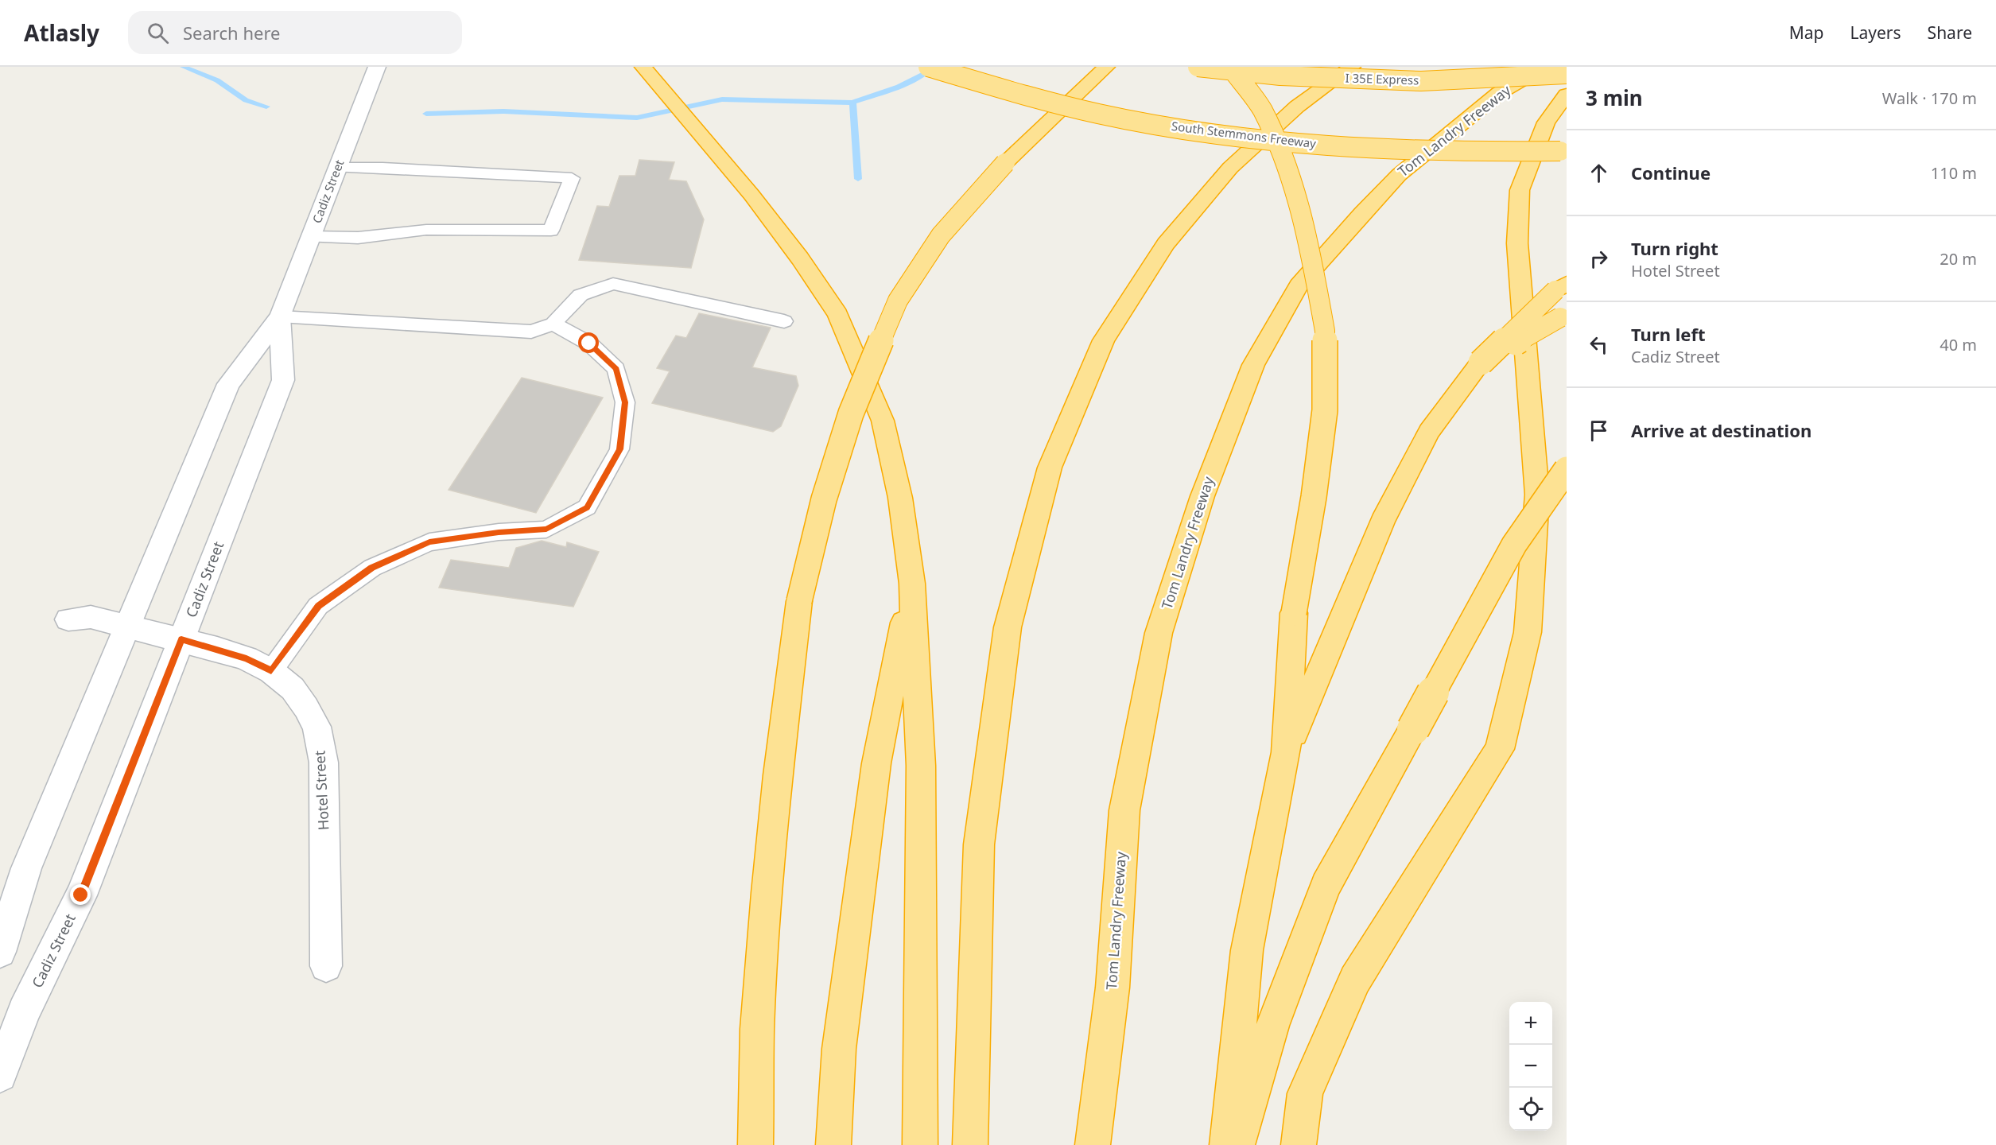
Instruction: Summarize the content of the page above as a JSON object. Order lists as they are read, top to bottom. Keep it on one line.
{"streets":{"highway":["I 35E Express","Tom Landry Freeway","South Stemmons Freeway"],"main road":["Cadiz Street","Hotel Street"]},"crossings":[["Cadiz Street","Hotel Street"]],"page":{"header":"Atlasly","search":"Search here","nav":["Map","Layers","Share"],"heading":["3 min","Walk · 170 m"],"list":[["Continue","110 m"],["Turn right","Hotel Street","20 m"],["Turn left","Cadiz Street","40 m"],"Arrive at destination"],"map_buttons":["+","−"]}}
